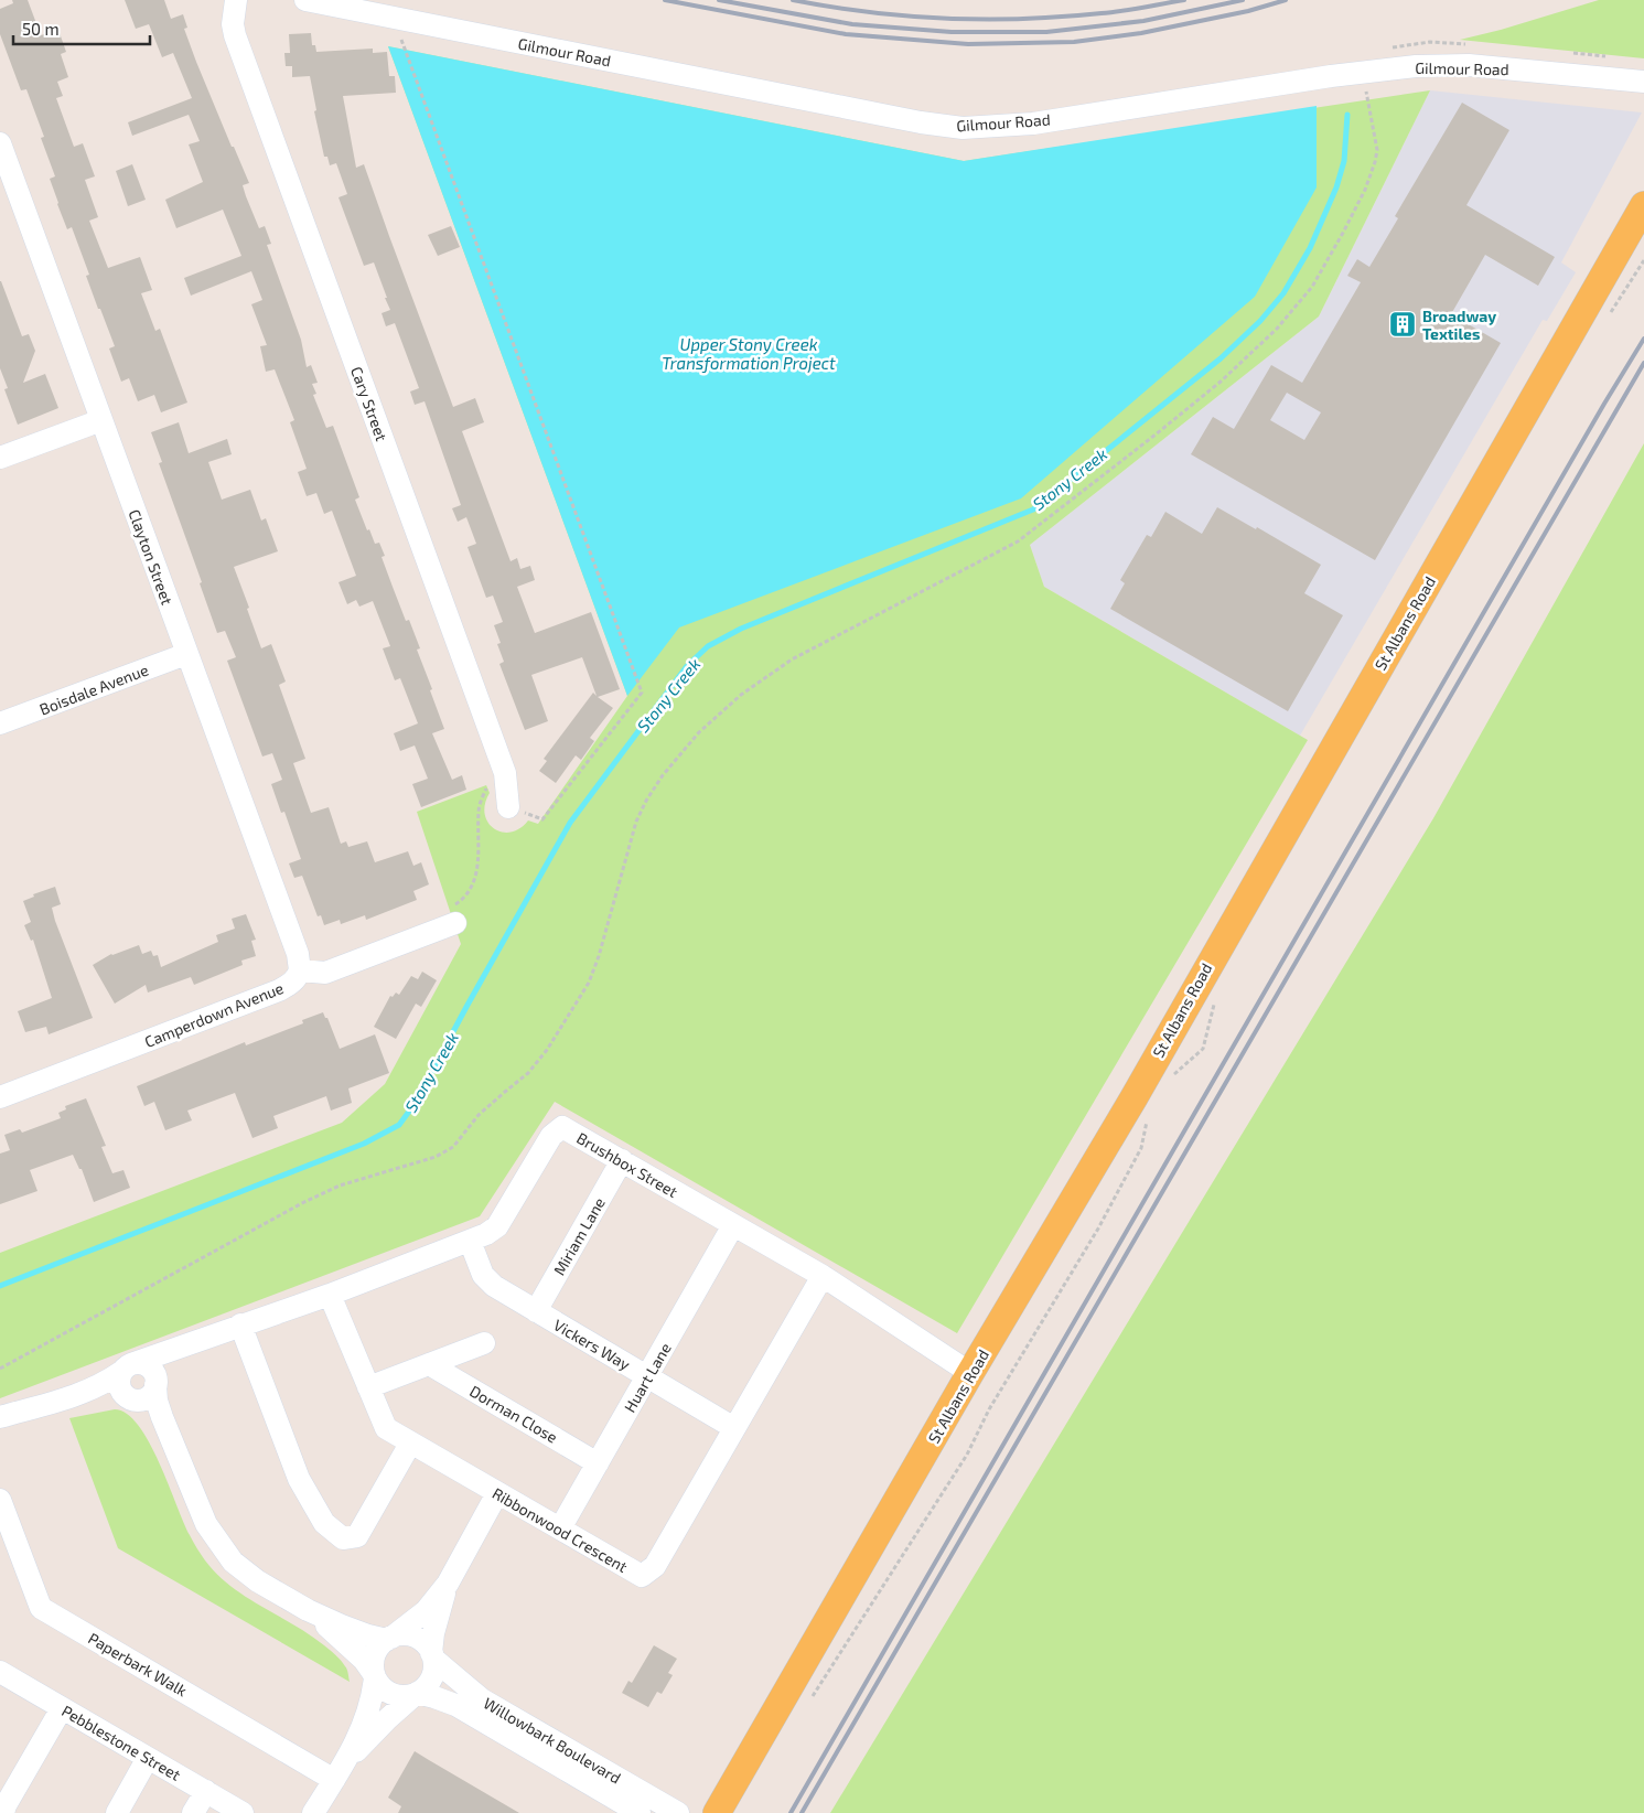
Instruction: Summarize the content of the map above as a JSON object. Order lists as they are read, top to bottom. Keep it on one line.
{"streets":{"main road":["St Albans Road"],"street":["Gilmour Road","Cary Street","Clayton Street","Boisdale Avenue","Camperdown Avenue","Brushbox Street","Miriam Lane","Vickers Way","Huart Lane","Dorman Close","Ribbonwood Crescent","Paperbark Walk","Willowbark Boulevard","Pebblestone Street"]},"crossings":[["Clayton Street","Boisdale Avenue"],["Clayton Street","Camperdown Avenue"],["St Albans Road","Brushbox Street"],["Brushbox Street","Miriam Lane"],["Brushbox Street","Vickers Way"],["Brushbox Street","Huart Lane"],["Brushbox Street","Ribbonwood Crescent"],["Miriam Lane","Vickers Way"],["Vickers Way","Huart Lane"],["Vickers Way","Ribbonwood Crescent"],["Huart Lane","Dorman Close"],["Huart Lane","Ribbonwood Crescent"]],"water":["Upper Stony Creek Transformation Project","Stony Creek"],"places":{"building":["Broadway Textiles"]},"scale_bar":"50 m"}
